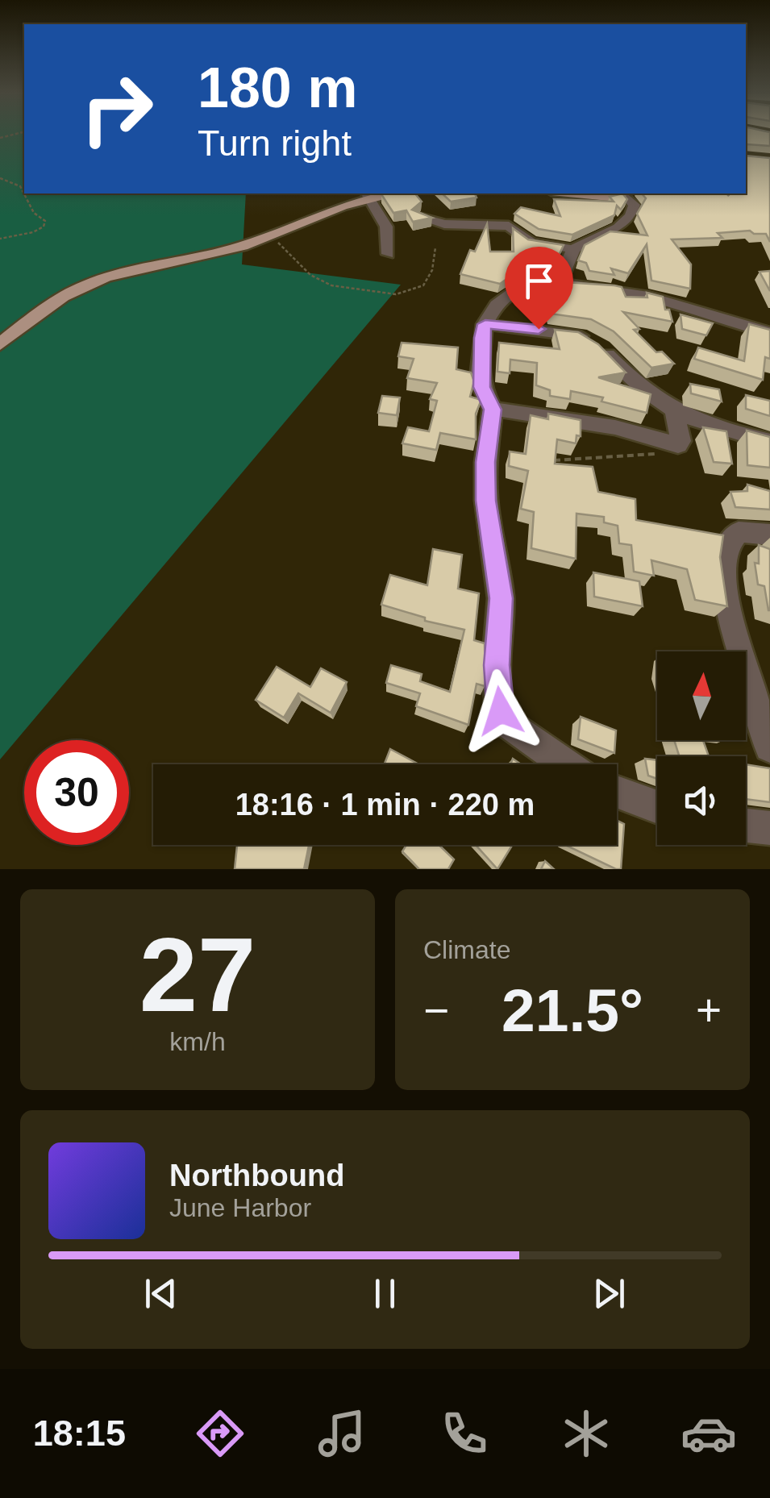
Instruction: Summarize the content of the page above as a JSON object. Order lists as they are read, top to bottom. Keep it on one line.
{"north":"top","page":{"turn":["180 m","Turn right"],"limit":"30","trip":"18:16 · 1 min · 220 m","tile":[["27","km/h"],"Climate"],"heat":["−","21.5°","+"],"song":["Northbound","June Harbor"],"tabs":"18:15"}}
